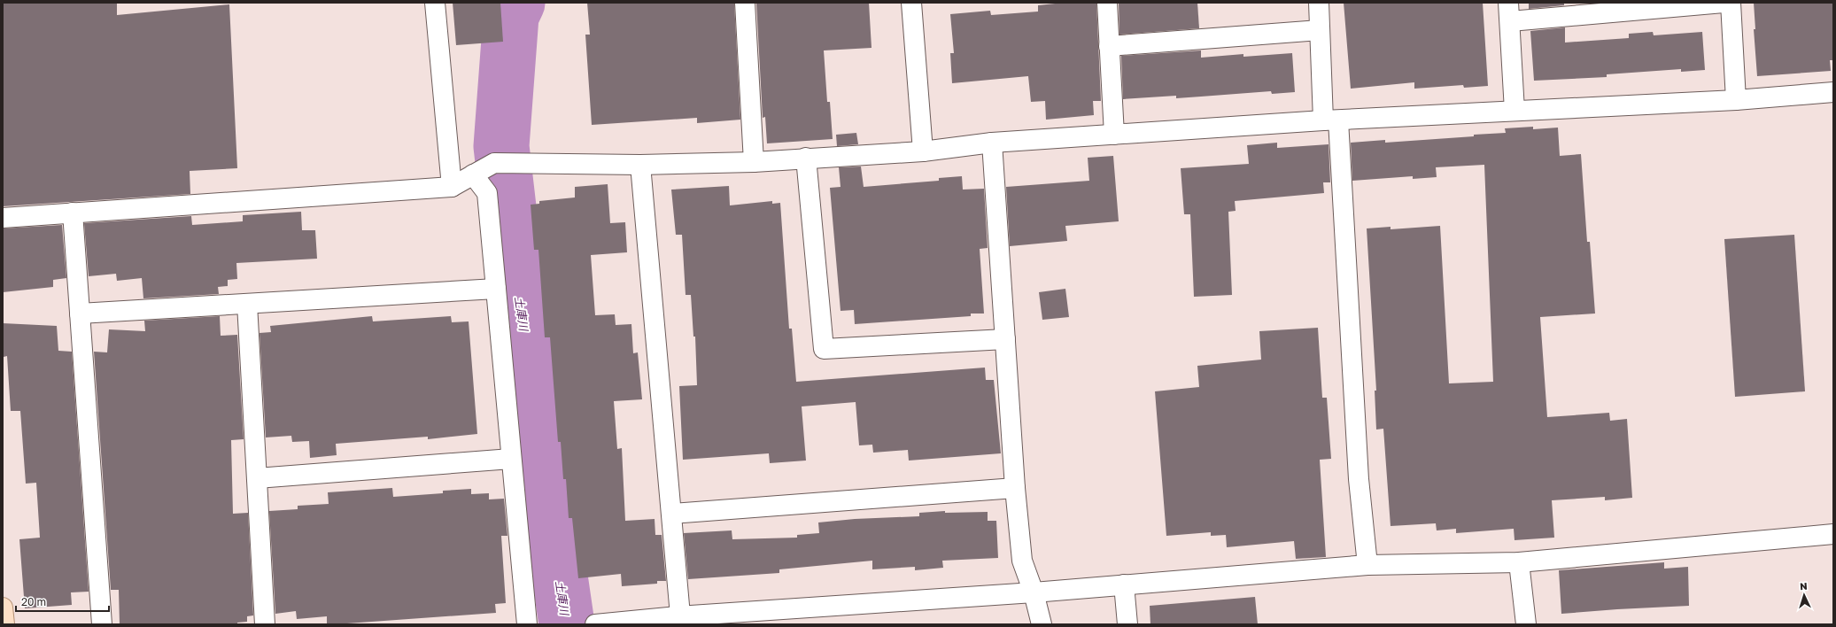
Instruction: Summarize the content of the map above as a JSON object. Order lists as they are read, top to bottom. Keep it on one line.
{"water":["土庫川"],"scale_bar":"20 m","north":"top"}
